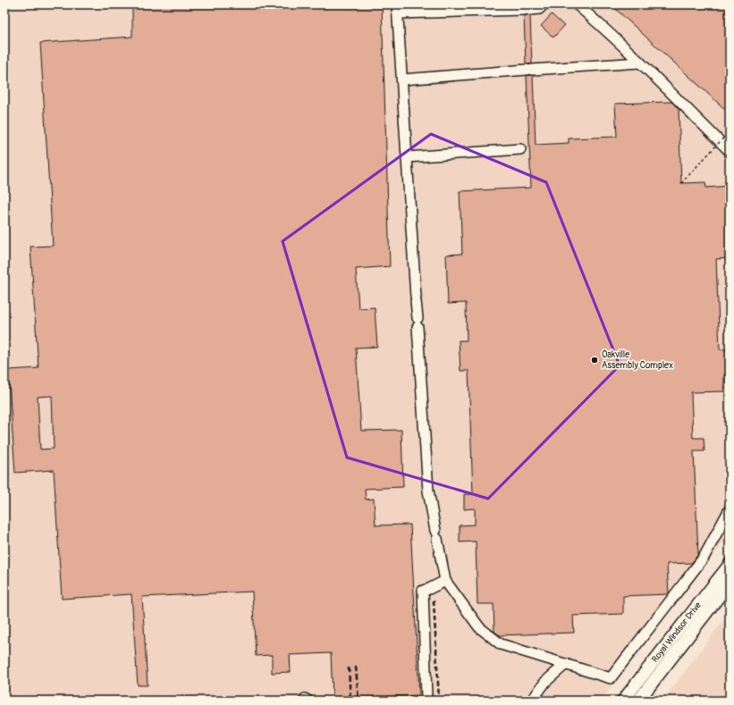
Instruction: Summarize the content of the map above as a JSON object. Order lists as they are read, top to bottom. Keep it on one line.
{"streets":{"main road":["Royal Windsor Drive"]},"places":["Oakville Assembly Complex"]}
